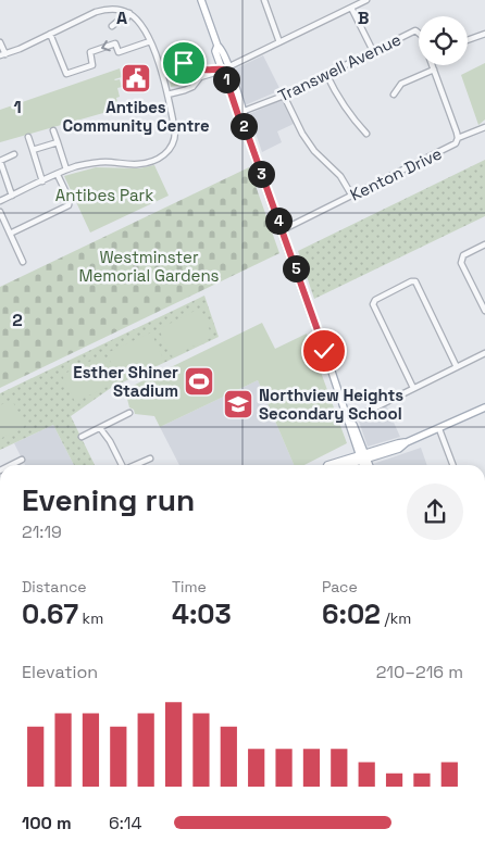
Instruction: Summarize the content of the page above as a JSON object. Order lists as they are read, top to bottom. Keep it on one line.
{"streets":{"street":["Transwell Avenue","Kenton Drive"]},"parks":["Antibes Park","Westminster Memorial Gardens"],"places":{"public building":["Antibes Community Centre"],"sports":["Esther Shiner Stadium"],"school or university":["Northview Heights Secondary School"]},"page":{"pins":["1","2","3","4","5"],"heading":["Evening run","21:19"],"stats":[["Distance","0.67 km"],["Time","4:03"],["Pace","6:02 /km"]],"chart":["Elevation","210–216 m"],"list":[{"name":"100 m","note":"6:14"}]},"grid":{"columns":["A","B"],"rows":["1","2"]}}
